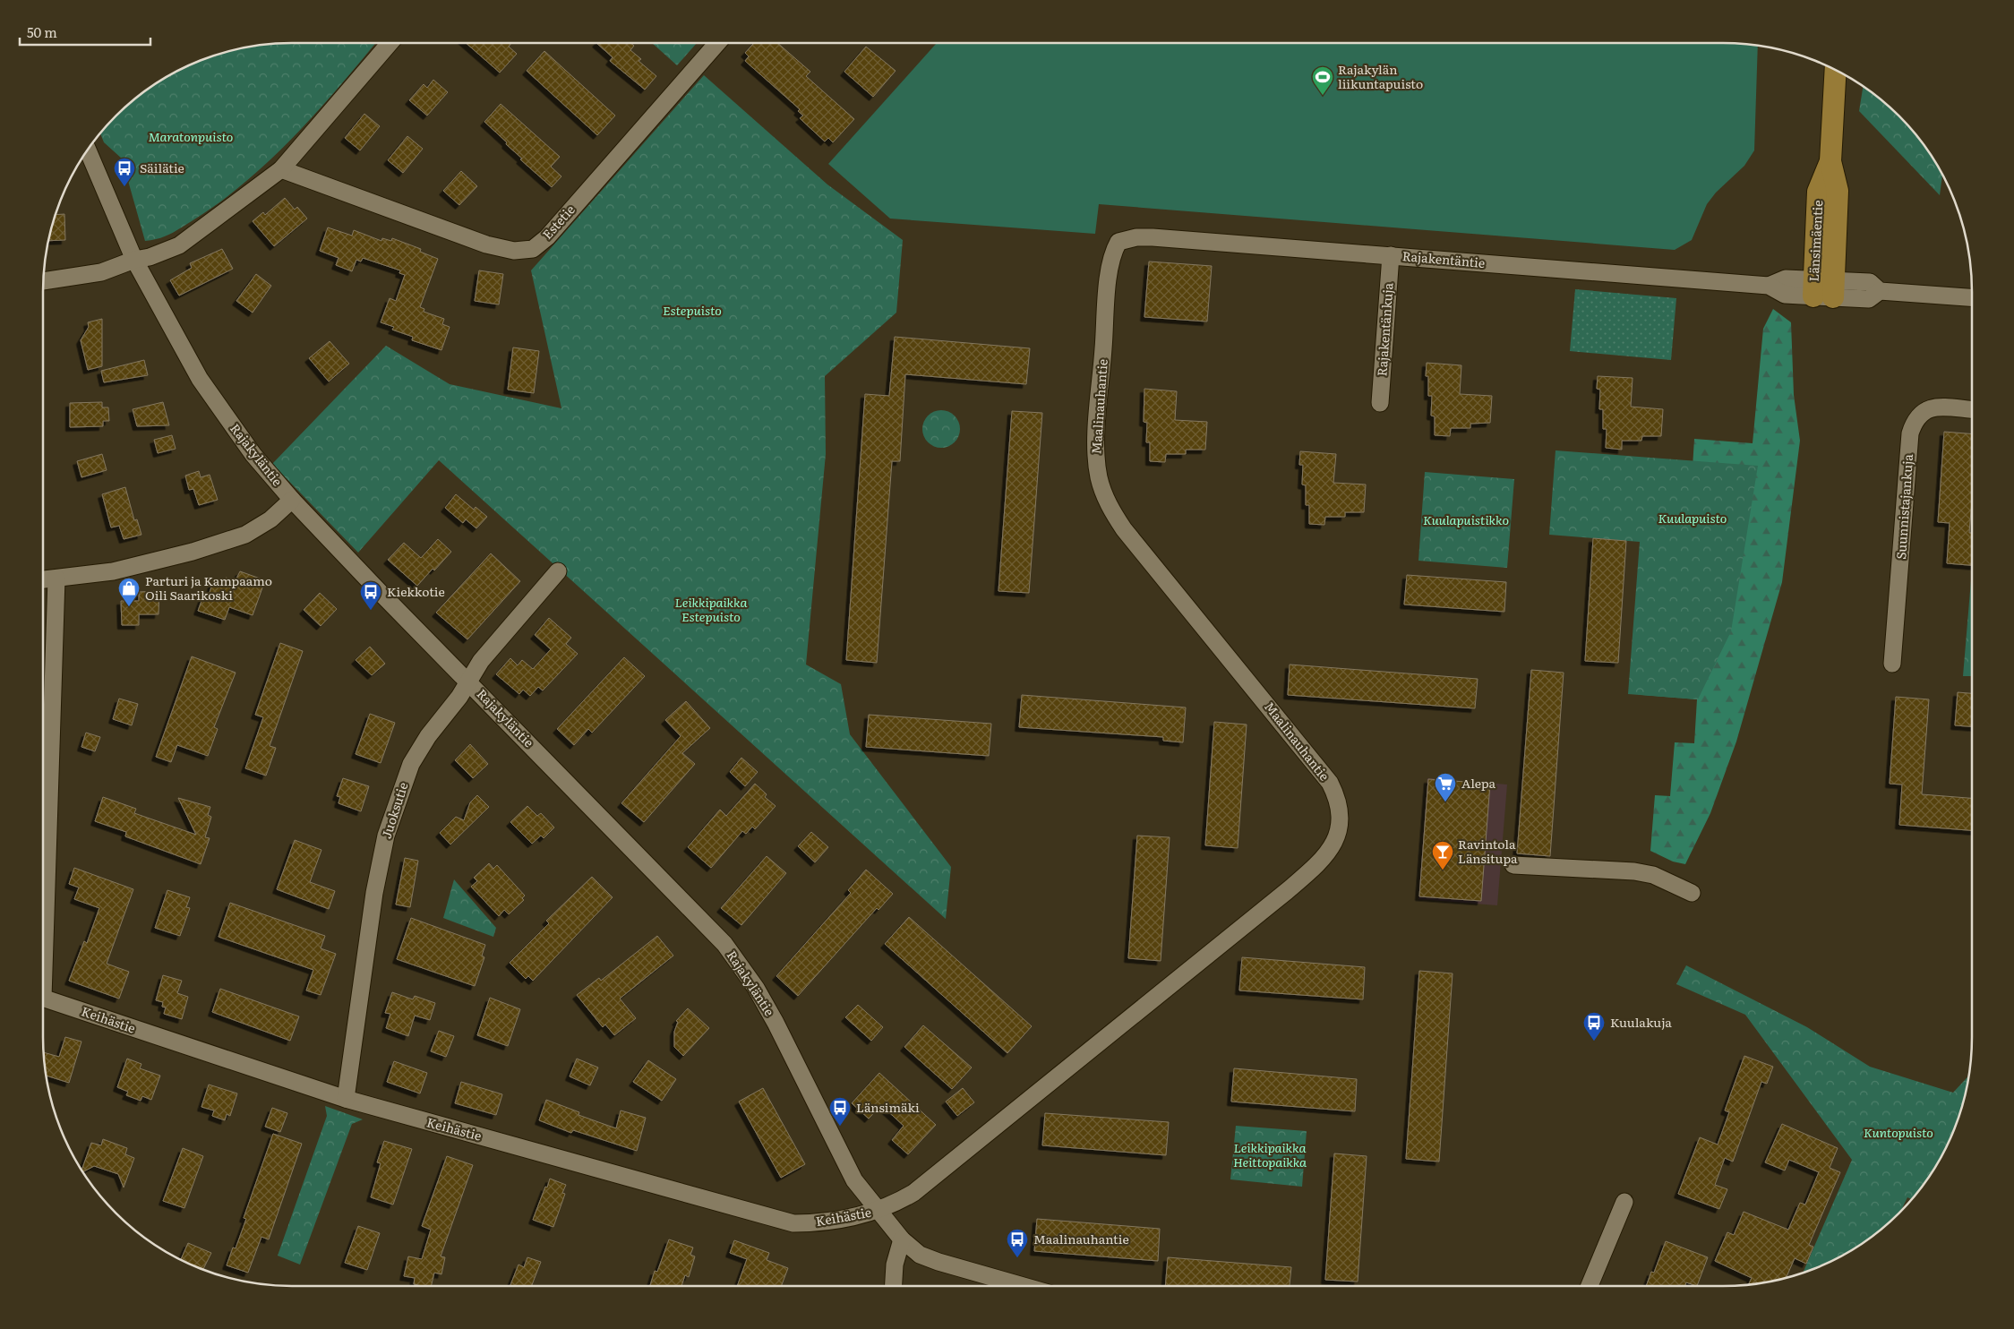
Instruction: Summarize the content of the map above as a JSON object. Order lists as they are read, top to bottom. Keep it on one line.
{"streets":{"main road":["Länsimäentie"],"street":["Estetie","Rajakentäntie","Rajakentänkuja","Maalinauhantie","Rajakyläntie","Suunnistajankuja","Juoksutie","Keihästie"]},"crossings":[["Länsimäentie","Rajakentäntie"],["Rajakentäntie","Rajakentänkuja"],["Rajakentäntie","Maalinauhantie"],["Maalinauhantie","Rajakyläntie"],["Maalinauhantie","Keihästie"],["Rajakyläntie","Juoksutie"],["Rajakyläntie","Keihästie"],["Juoksutie","Keihästie"]],"parks":["Maratonpuisto","Estepuisto","Kuulapuisto","Kuulapuistikko","Leikkipaikka Estepuisto","Kuntopuisto","Leikkipaikka Heittopaikka"],"places":{"sports":["Rajakylän liikuntapuisto"],"bus stop":["Säilätie","Kiekkotie","Kuulakuja","Länsimäki","Maalinauhantie"],"shop":["Parturi ja Kampaamo Oili Saarikoski"],"supermarket":["Alepa"],"bar":["Ravintola Länsitupa"]},"scale_bar":"50 m"}
